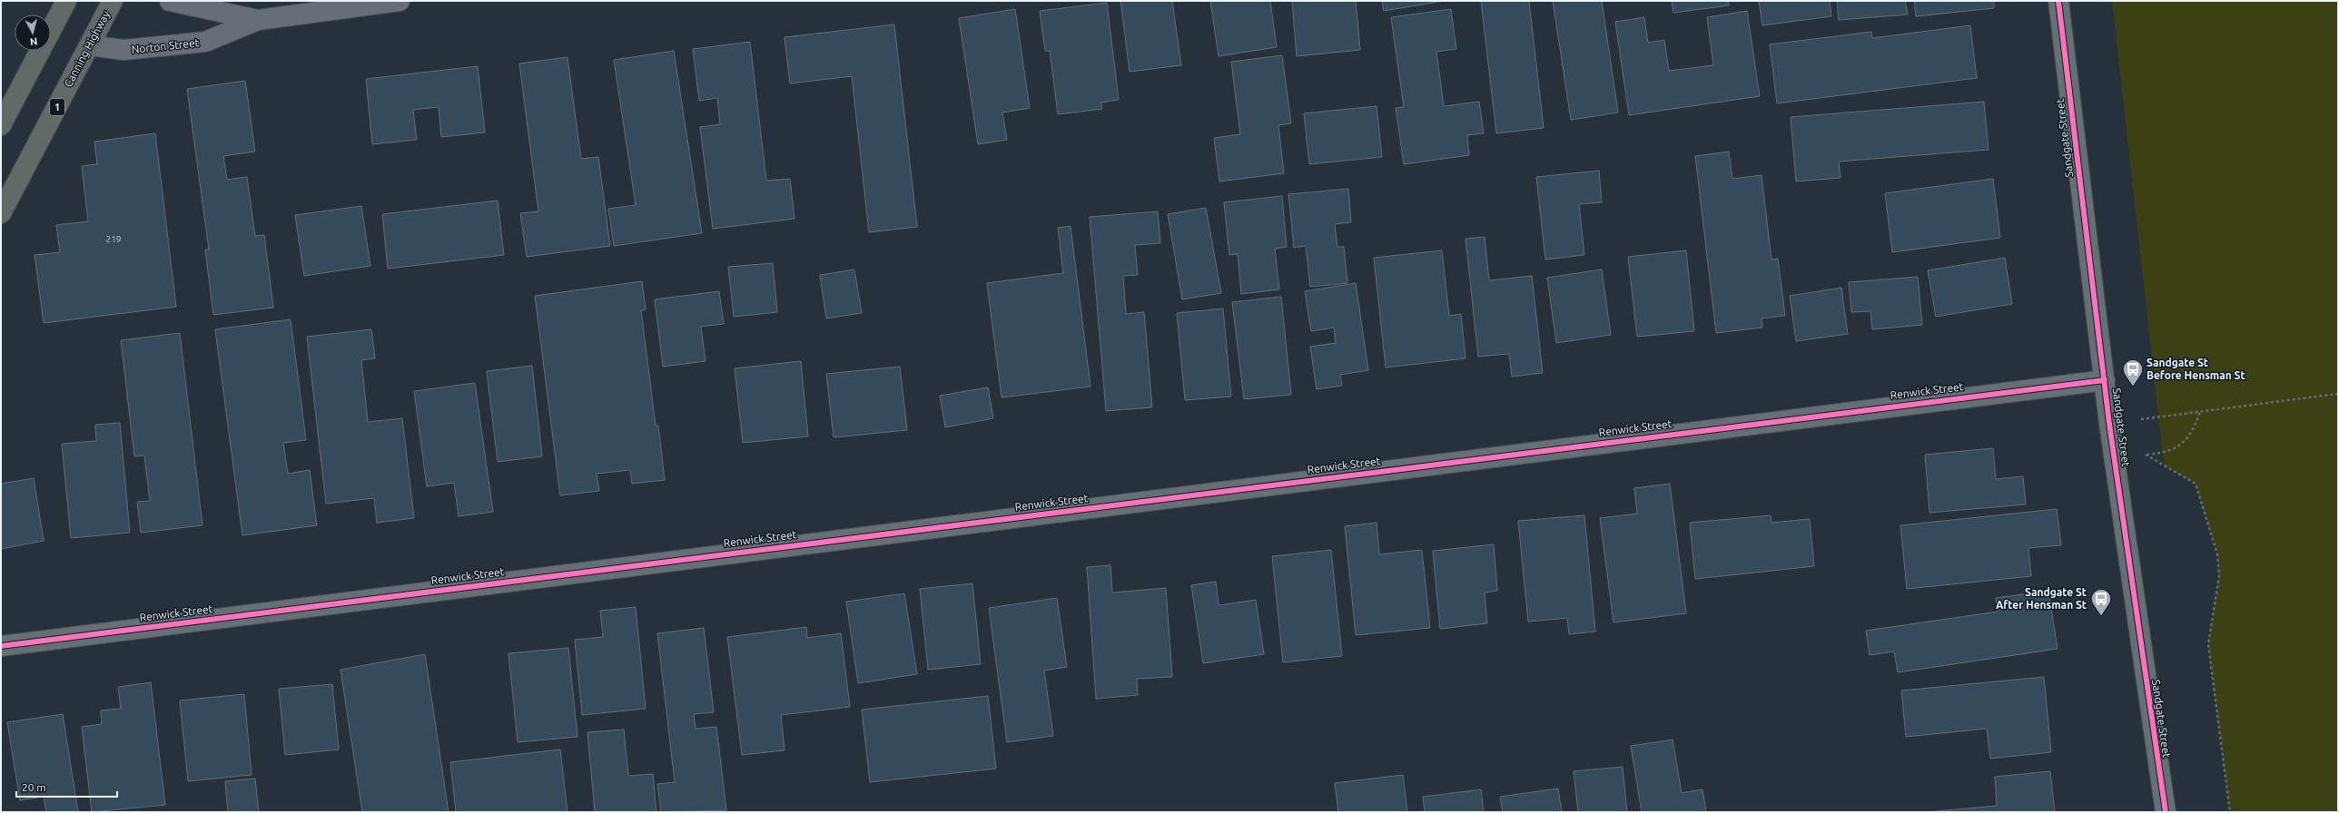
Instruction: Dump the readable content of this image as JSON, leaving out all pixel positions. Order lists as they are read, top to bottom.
{
  "streets": {
    "highway": ["Canning Highway", "1"],
    "street": ["Norton Street", "Sandgate Street", "Renwick Street"]
  },
  "crossings": [
    ["Norton Street", "Canning Highway"],
    ["Sandgate Street", "Renwick Street"]
  ],
  "places": {
    "bus stop": ["Sandgate St Before Hensman St", "Sandgate St After Hensman St"]
  },
  "house_numbers": ["219"],
  "scale_bar": "20 m",
  "north": "bottom"
}
